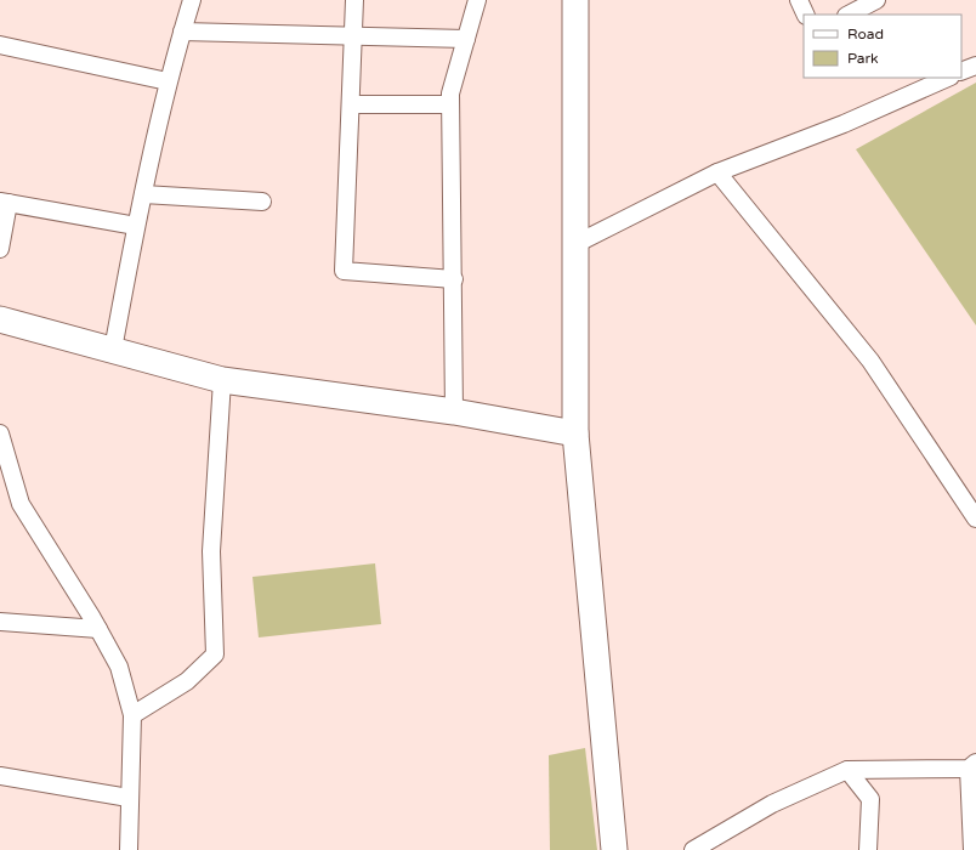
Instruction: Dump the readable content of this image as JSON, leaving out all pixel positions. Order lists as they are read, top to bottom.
{
  "legend": ["Road", "Park"]
}
